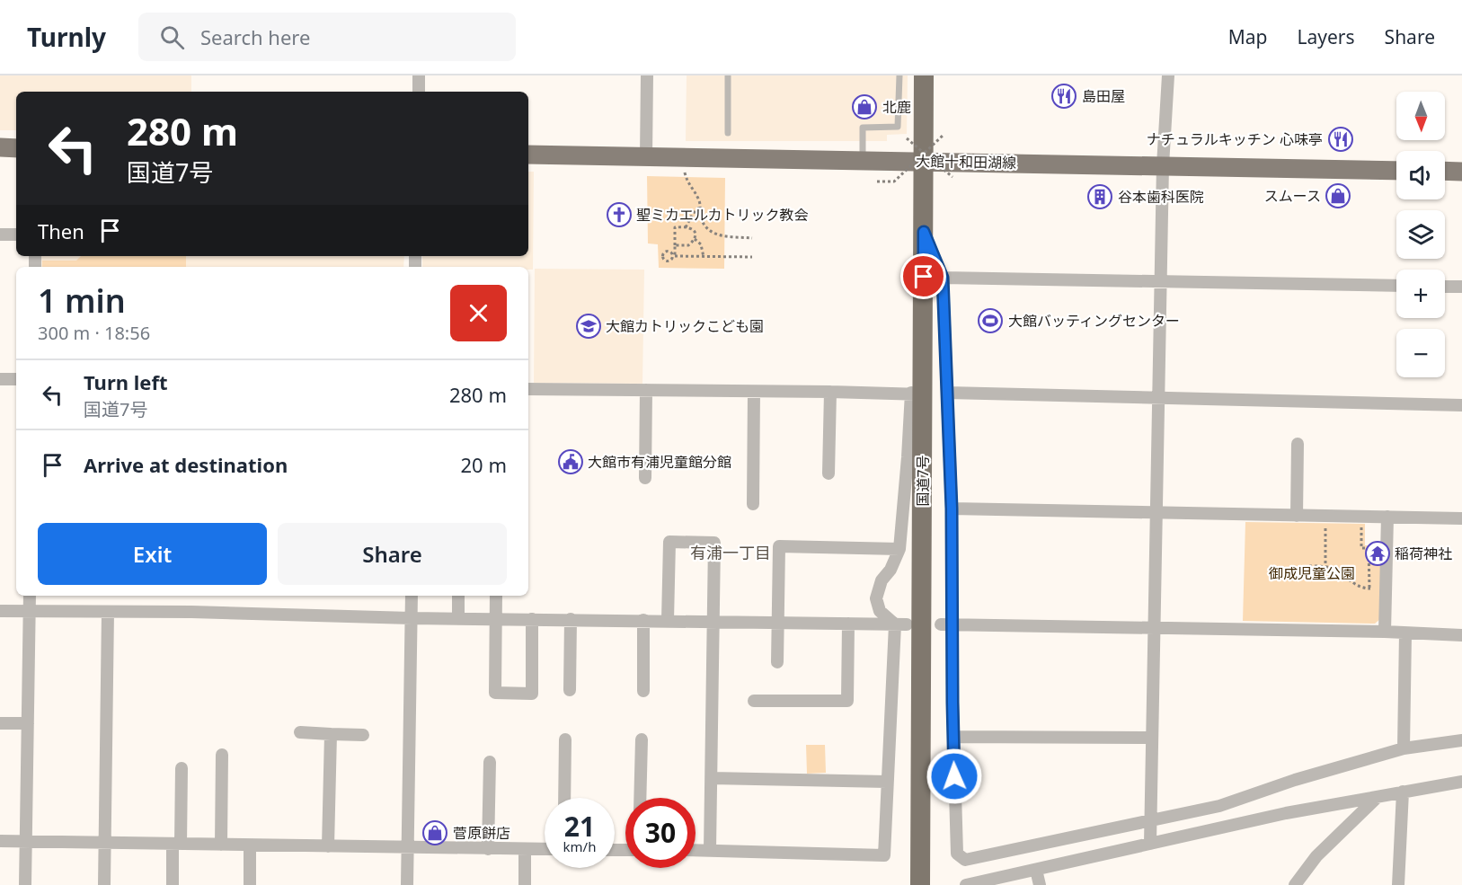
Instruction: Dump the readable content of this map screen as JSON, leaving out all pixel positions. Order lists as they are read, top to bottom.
{
  "streets": {
    "highway": ["国道7号"],
    "main road": ["大館十和田湖線"]
  },
  "crossings": [
    ["大館十和田湖線", "国道7号"]
  ],
  "districts": ["有浦一丁目"],
  "parks": ["御成児童公園"],
  "places": {
    "restaurant": ["島田屋", "ナチュラルキッチン 心味亭"],
    "shop": ["北鹿", "スムース", "菅原餅店"],
    "building": ["谷本歯科医院"],
    "church": ["聖ミカエルカトリック教会"],
    "sports": ["大館バッティングセンター"],
    "school or university": ["大館カトリックこども園"],
    "public building": ["大館市有浦児童館分館"],
    "temple": ["稲荷神社"]
  },
  "north": "bottom",
  "page": {
    "header": "Turnly",
    "search": "Search here",
    "nav": ["Map", "Layers", "Share"],
    "map_buttons": ["+", "−"],
    "turn": ["280 m", "国道7号"],
    "then": "Then",
    "heading": ["1 min", "300 m · 18:56"],
    "list": [
      {
        "name": "Turn left",
        "note": "国道7号",
        "value": "280 m"
      },
      {
        "name": "Arrive at destination",
        "value": "20 m"
      }
    ],
    "buttons": ["Exit", "Share"],
    "speed": "21 km/h",
    "limit": "30"
  }
}
